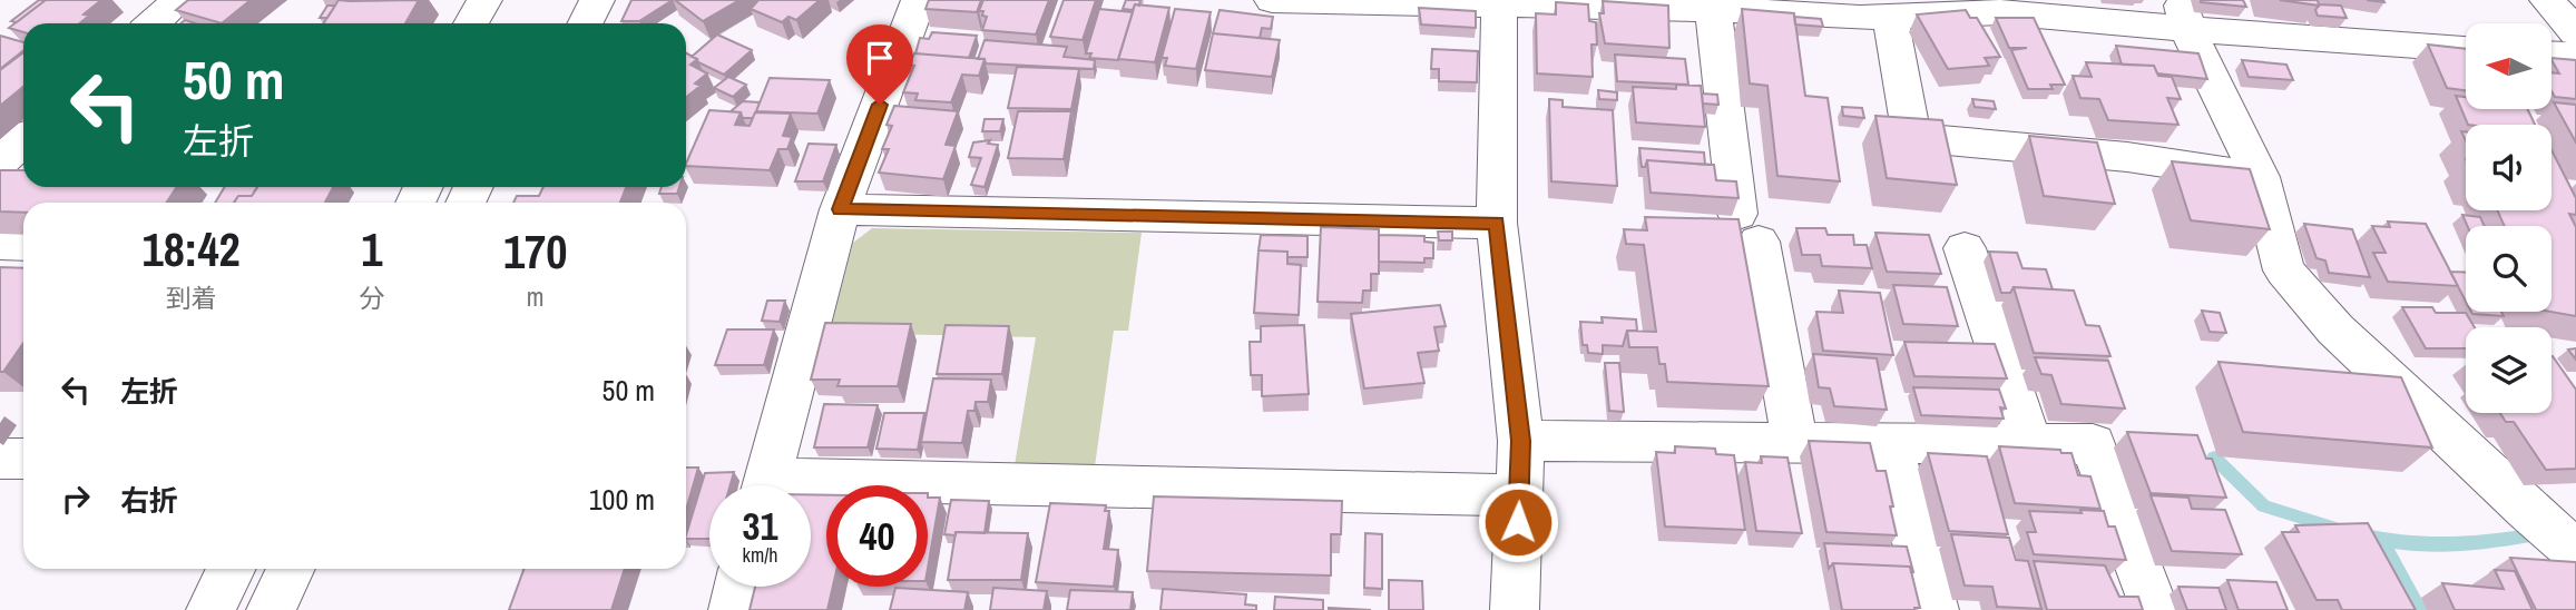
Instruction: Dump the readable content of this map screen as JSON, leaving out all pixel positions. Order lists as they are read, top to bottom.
{
  "north": "left",
  "page": {
    "turn": ["50 m", "左折"],
    "eta": [
      "18:42",
      "到着",
      "1",
      "分",
      "170",
      "m"
    ],
    "list": [
      {
        "name": "左折",
        "value": "50 m"
      },
      {
        "name": "右折",
        "value": "100 m"
      }
    ],
    "speed": "31 km/h",
    "limit": "40"
  }
}
